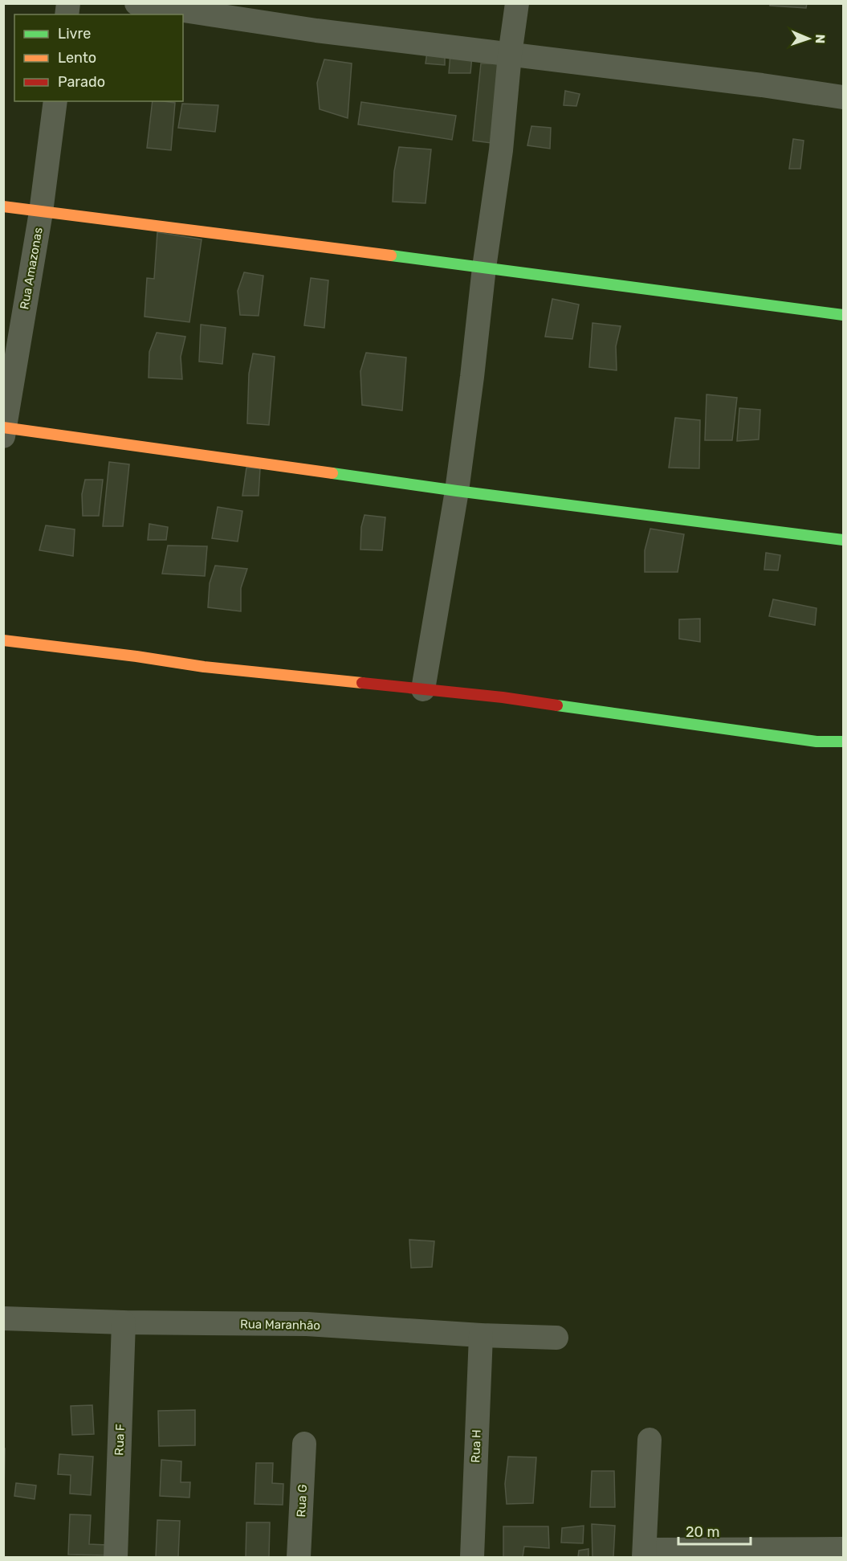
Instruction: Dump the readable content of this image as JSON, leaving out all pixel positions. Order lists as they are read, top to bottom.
{
  "streets": {
    "street": [
      "Rua Amazonas",
      "Rua Maranhão",
      "Rua F",
      "Rua H",
      "Rua G"
    ]
  },
  "crossings": [
    ["Rua Maranhão", "Rua F"],
    ["Rua Maranhão", "Rua H"]
  ],
  "legend": ["Livre", "Lento", "Parado"],
  "scale_bar": "20 m",
  "north": "right"
}
